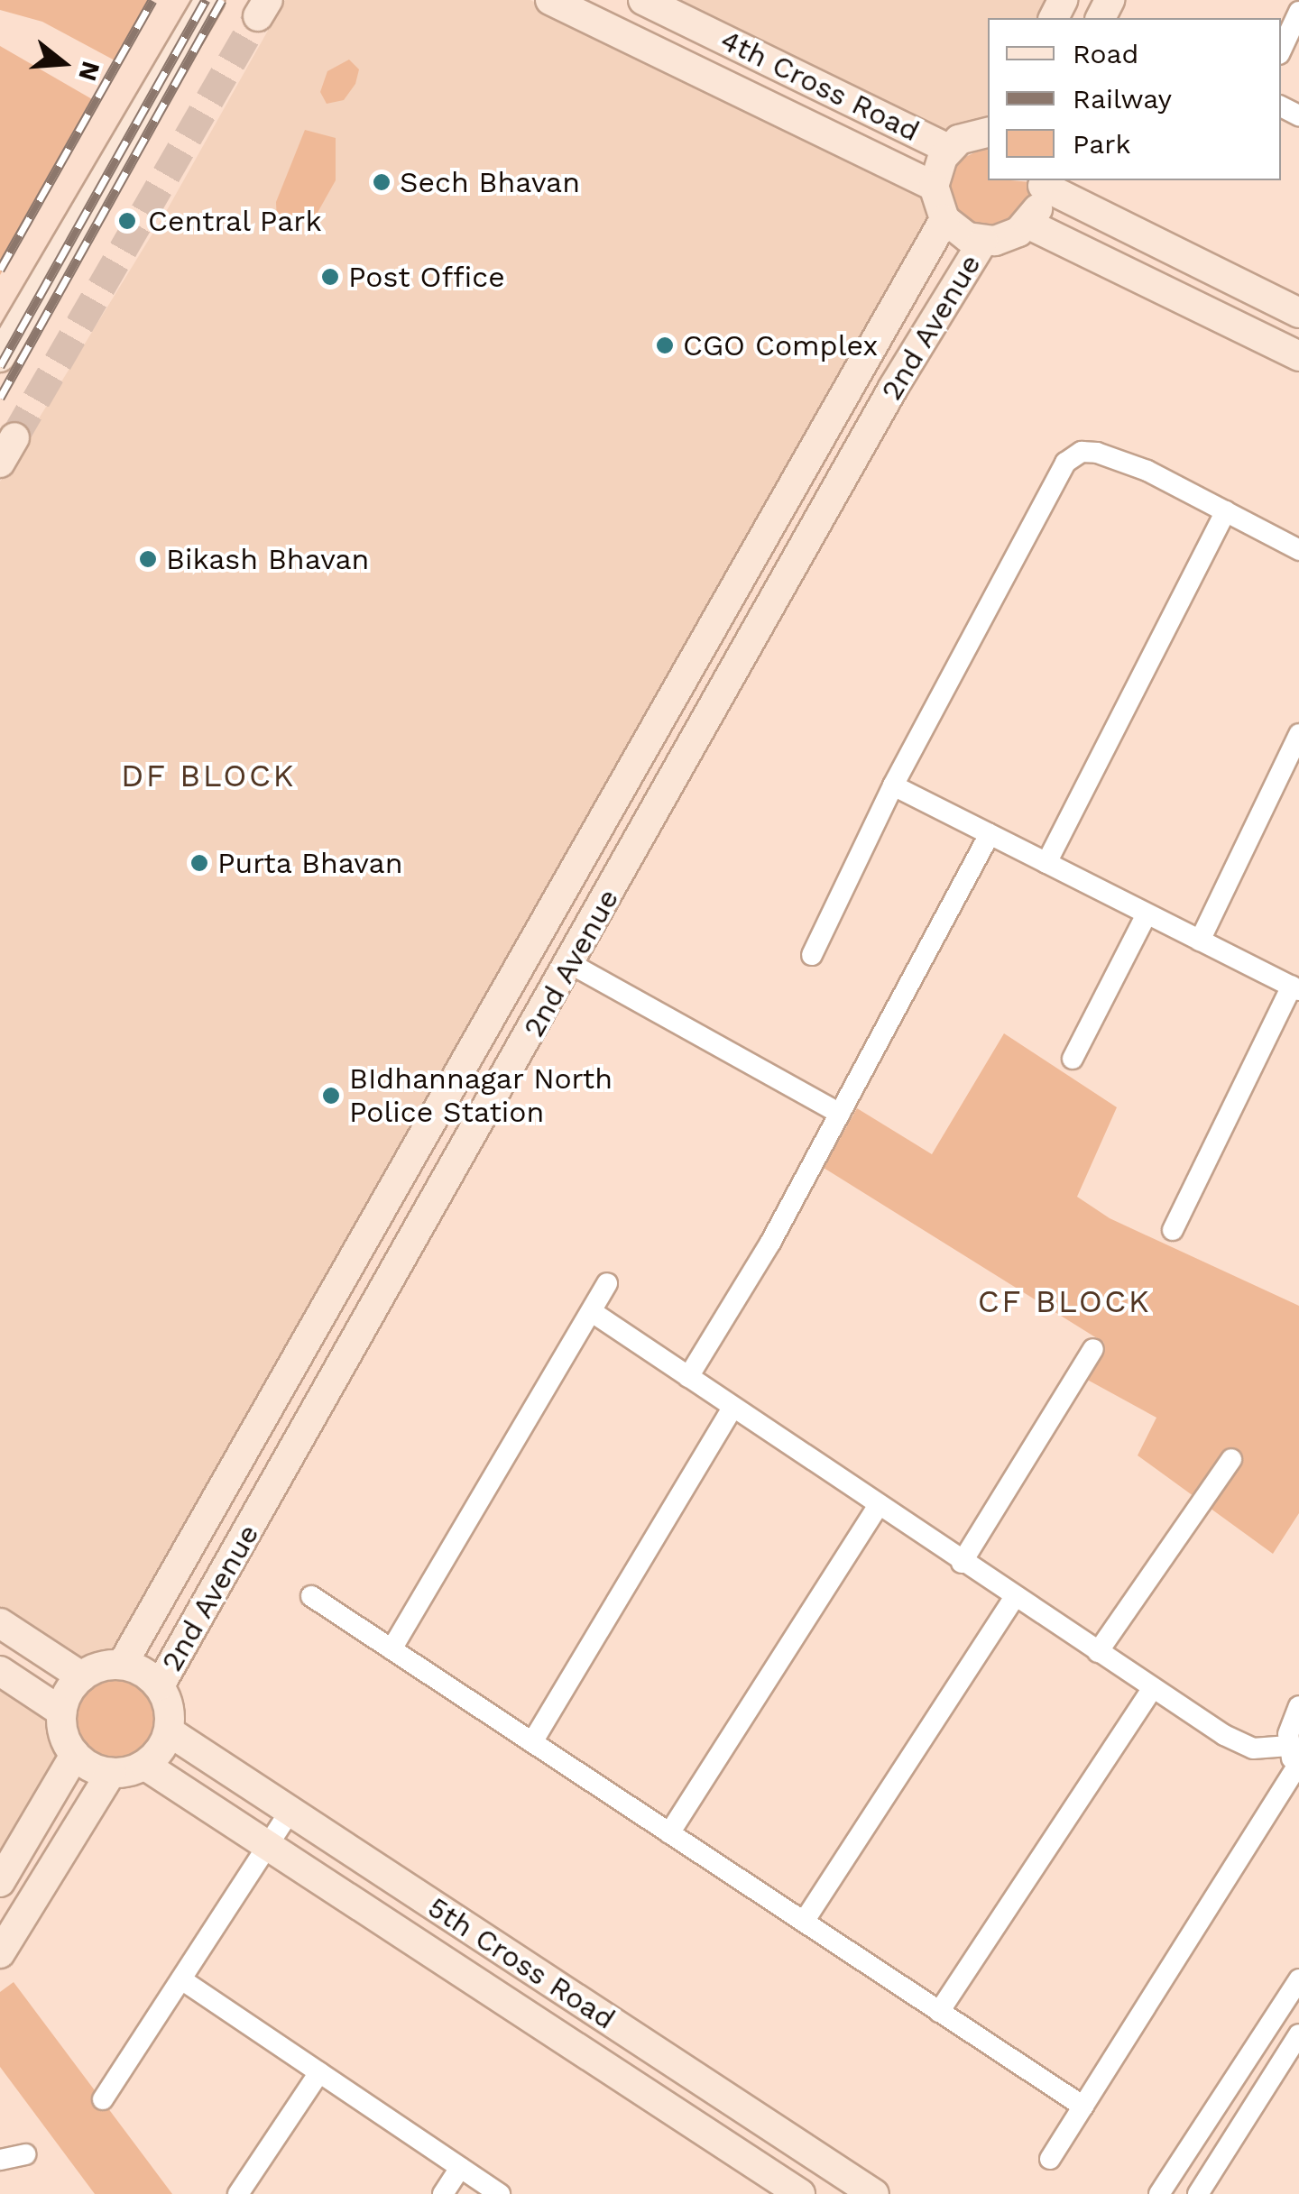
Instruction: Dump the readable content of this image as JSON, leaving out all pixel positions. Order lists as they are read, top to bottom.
{
  "streets": {
    "street": ["4th Cross Road", "2nd Avenue", "5th Cross Road"]
  },
  "crossings": [
    ["2nd Avenue", "5th Cross Road"]
  ],
  "districts": ["DF BLOCK", "CF BLOCK"],
  "places": [
    "Sech Bhavan",
    "Central Park",
    "Post Office",
    "CGO Complex",
    "Bikash Bhavan",
    "Purta Bhavan",
    "BIdhannagar North Police Station"
  ],
  "legend": ["Road", "Railway", "Park"],
  "north": "right"
}
